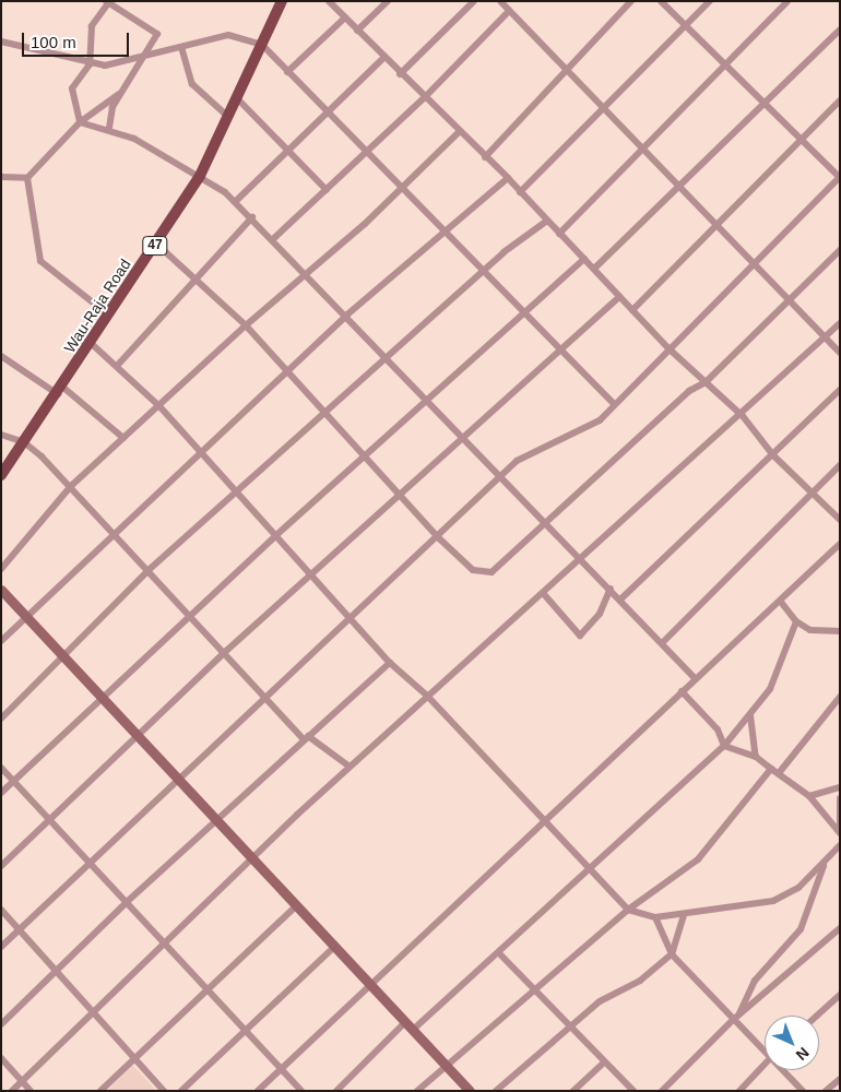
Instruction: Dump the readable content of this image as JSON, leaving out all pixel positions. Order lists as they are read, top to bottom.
{
  "streets": {
    "main road": ["47", "Wau-Raja Road"]
  },
  "scale_bar": "100 m",
  "north": "bottom right"
}
